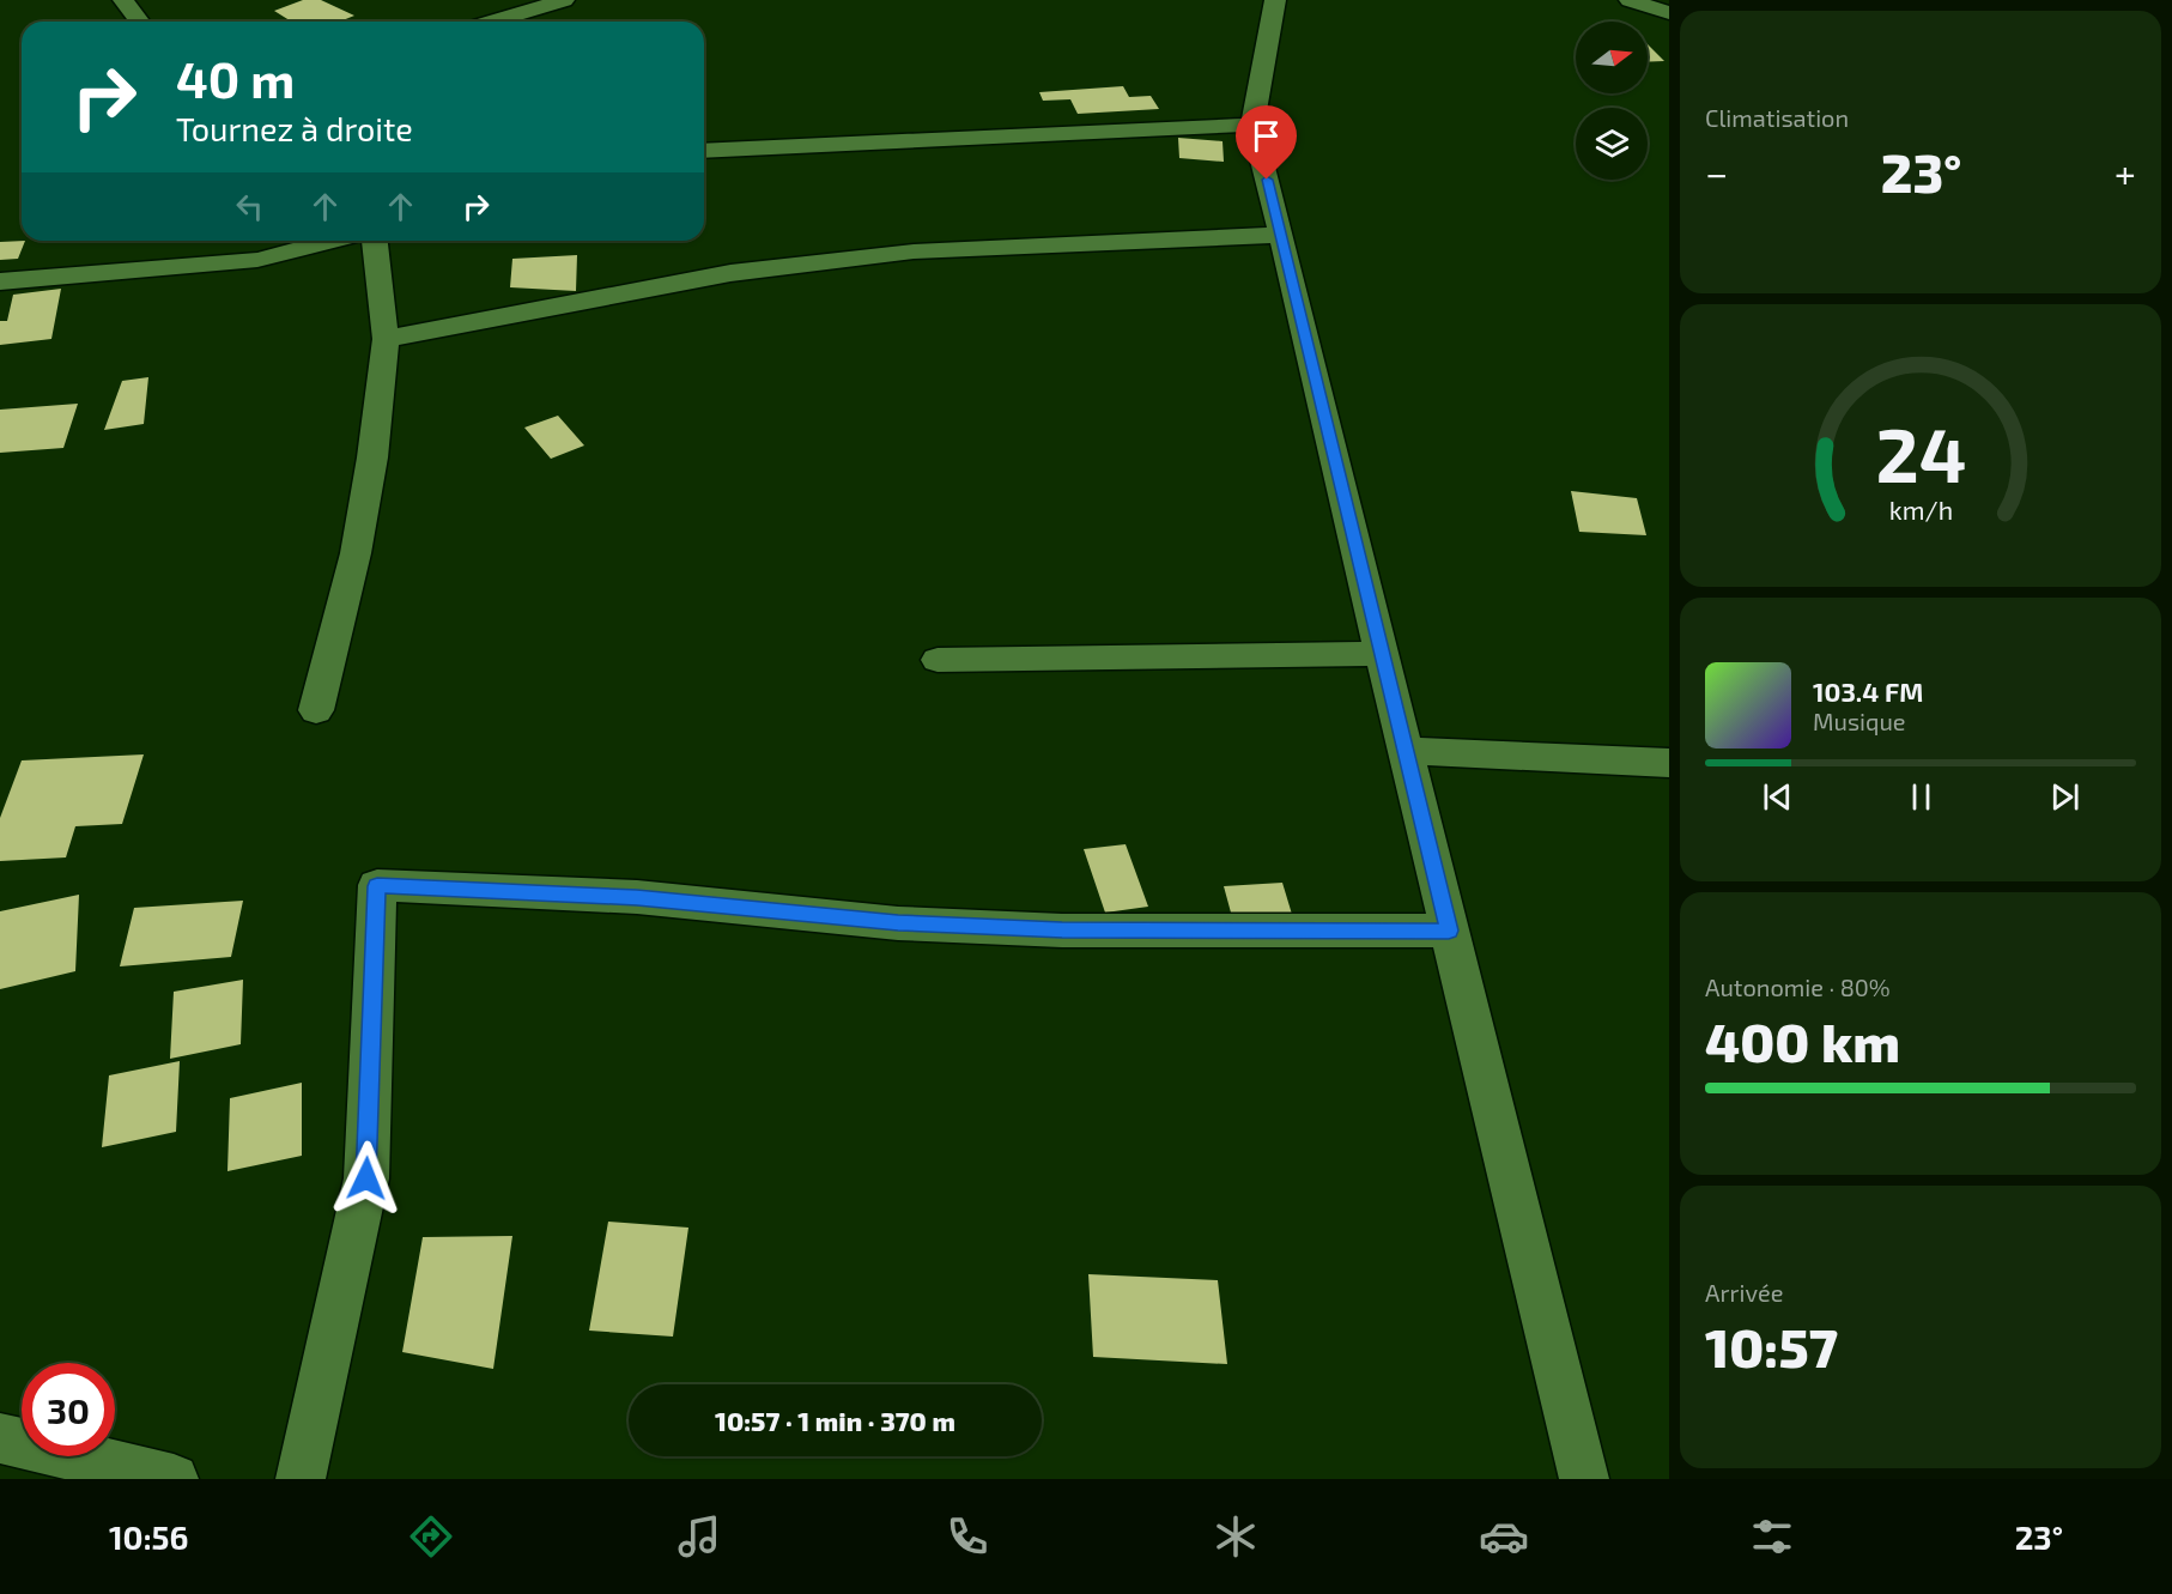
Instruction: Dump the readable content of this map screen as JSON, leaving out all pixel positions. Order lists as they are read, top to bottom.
{
  "north": "right",
  "page": {
    "tile": [
      "Climatisation",
      ["Autonomie · 80%", "400 km"],
      ["Arrivée", "10:57"]
    ],
    "turn": ["40 m", "Tournez à droite"],
    "heat": ["−", "23°", "+"],
    "song": ["103.4 FM", "Musique"],
    "limit": "30",
    "trip": "10:57 · 1 min · 370 m",
    "tabs": ["10:56", "23°"],
    "gauge": ["24", "km/h"]
  }
}
